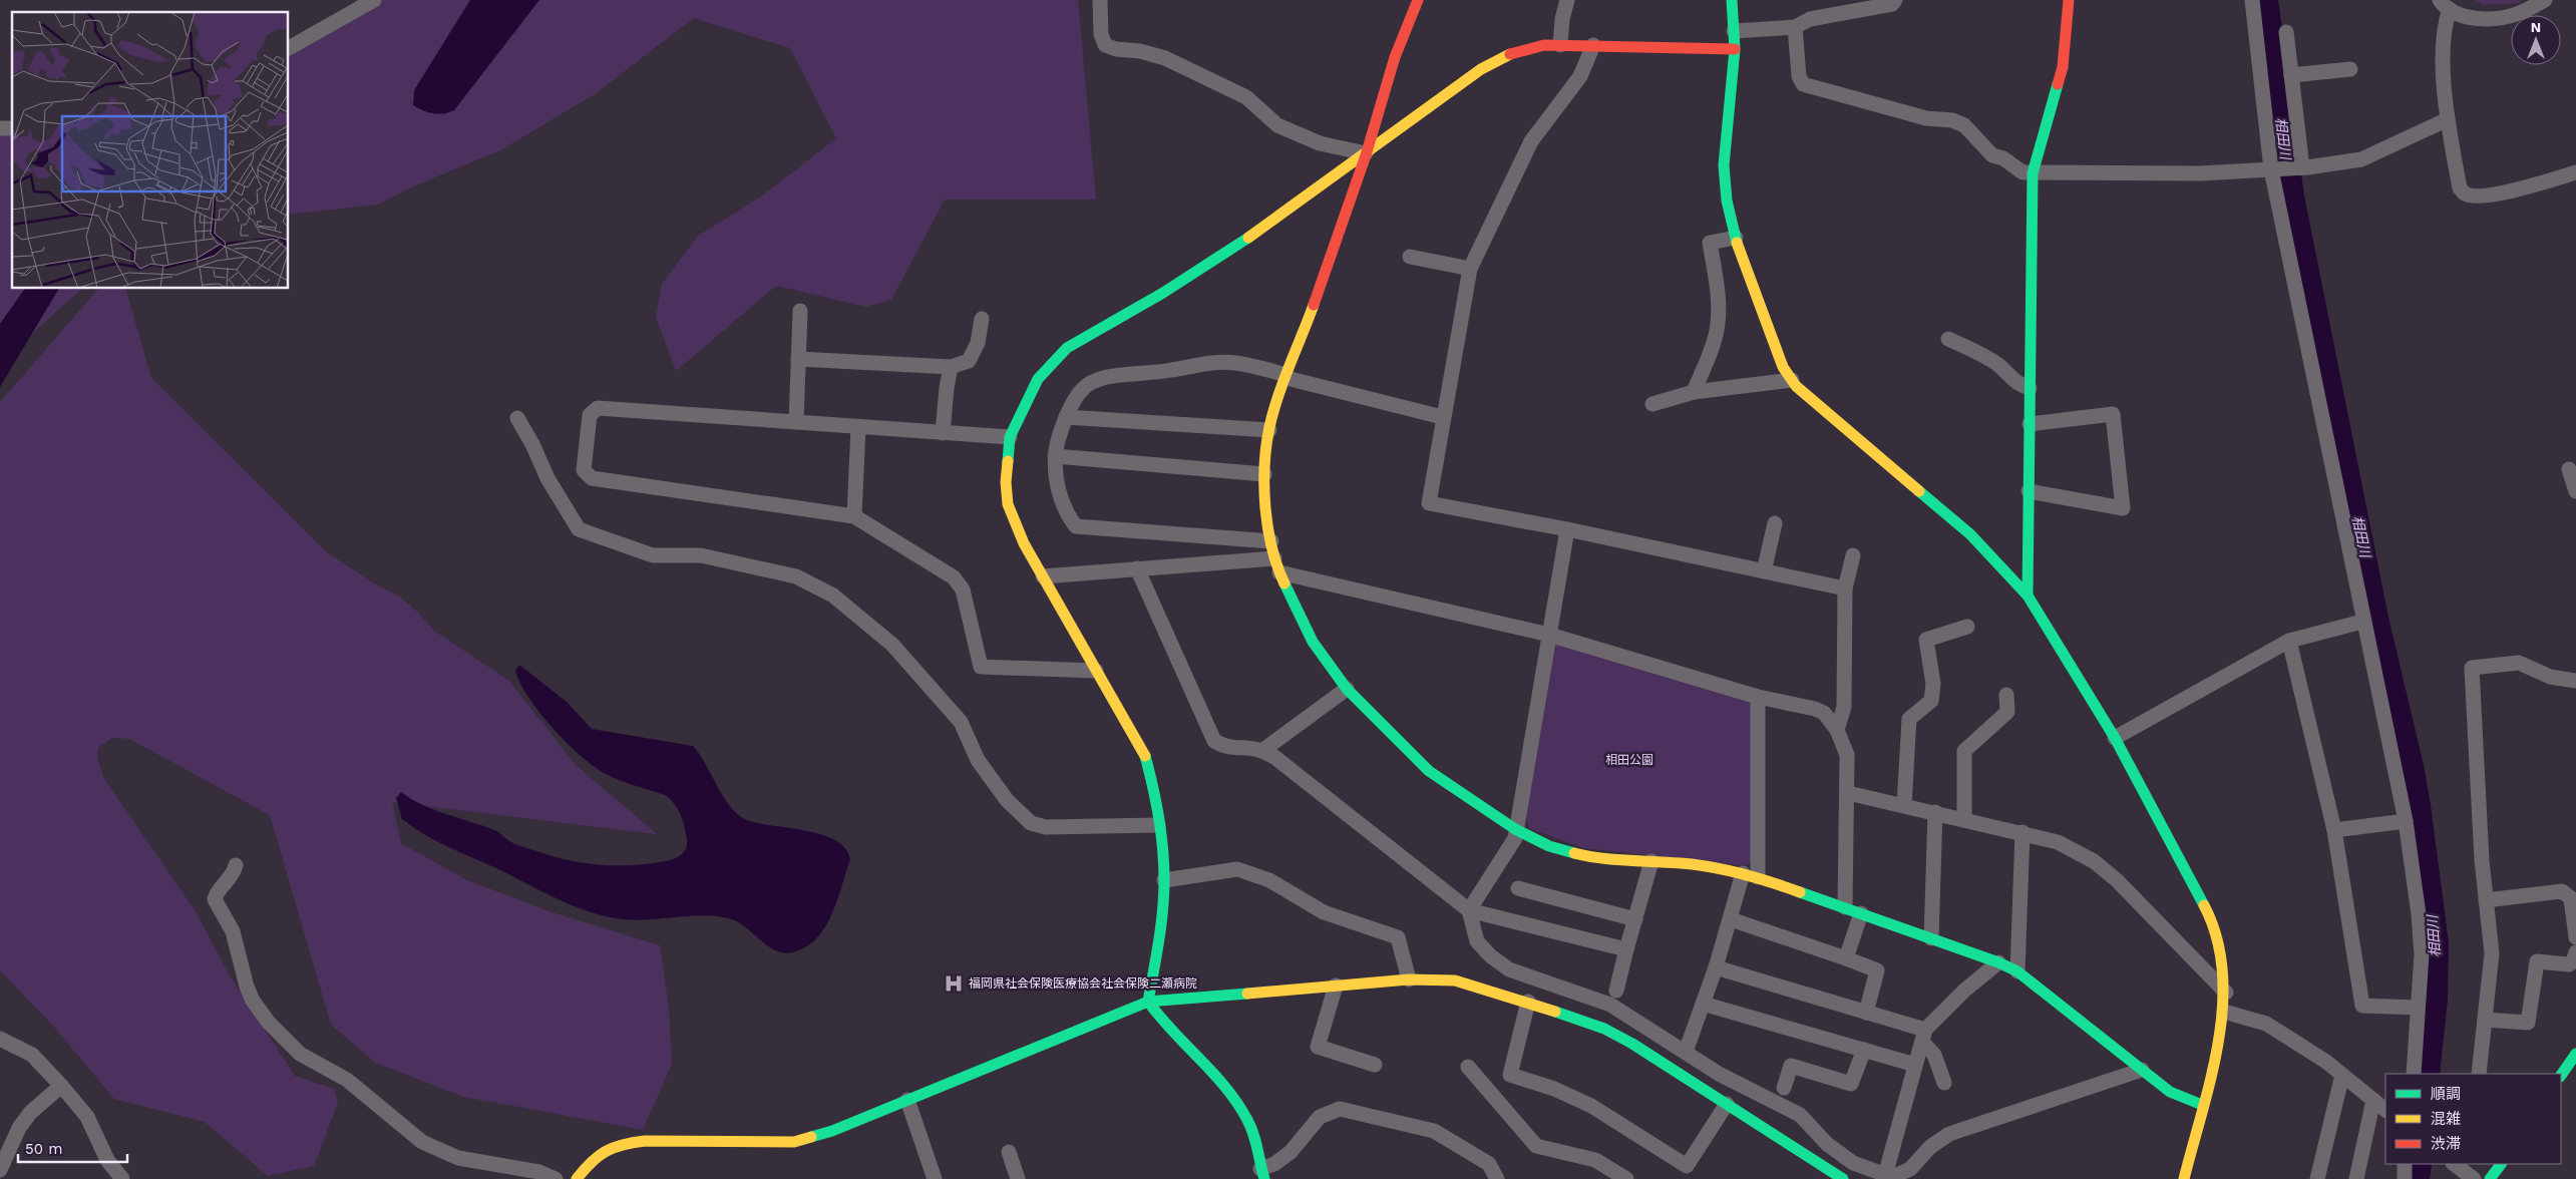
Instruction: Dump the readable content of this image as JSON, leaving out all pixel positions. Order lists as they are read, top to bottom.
{
  "water": ["相田川"],
  "parks": ["相田公園"],
  "places": {
    "hospital": ["福岡県社会保険医療協会社会保険二瀬病院"]
  },
  "legend": ["順調", "混雑", "渋滞"],
  "scale_bar": "50 m",
  "north": "top"
}
